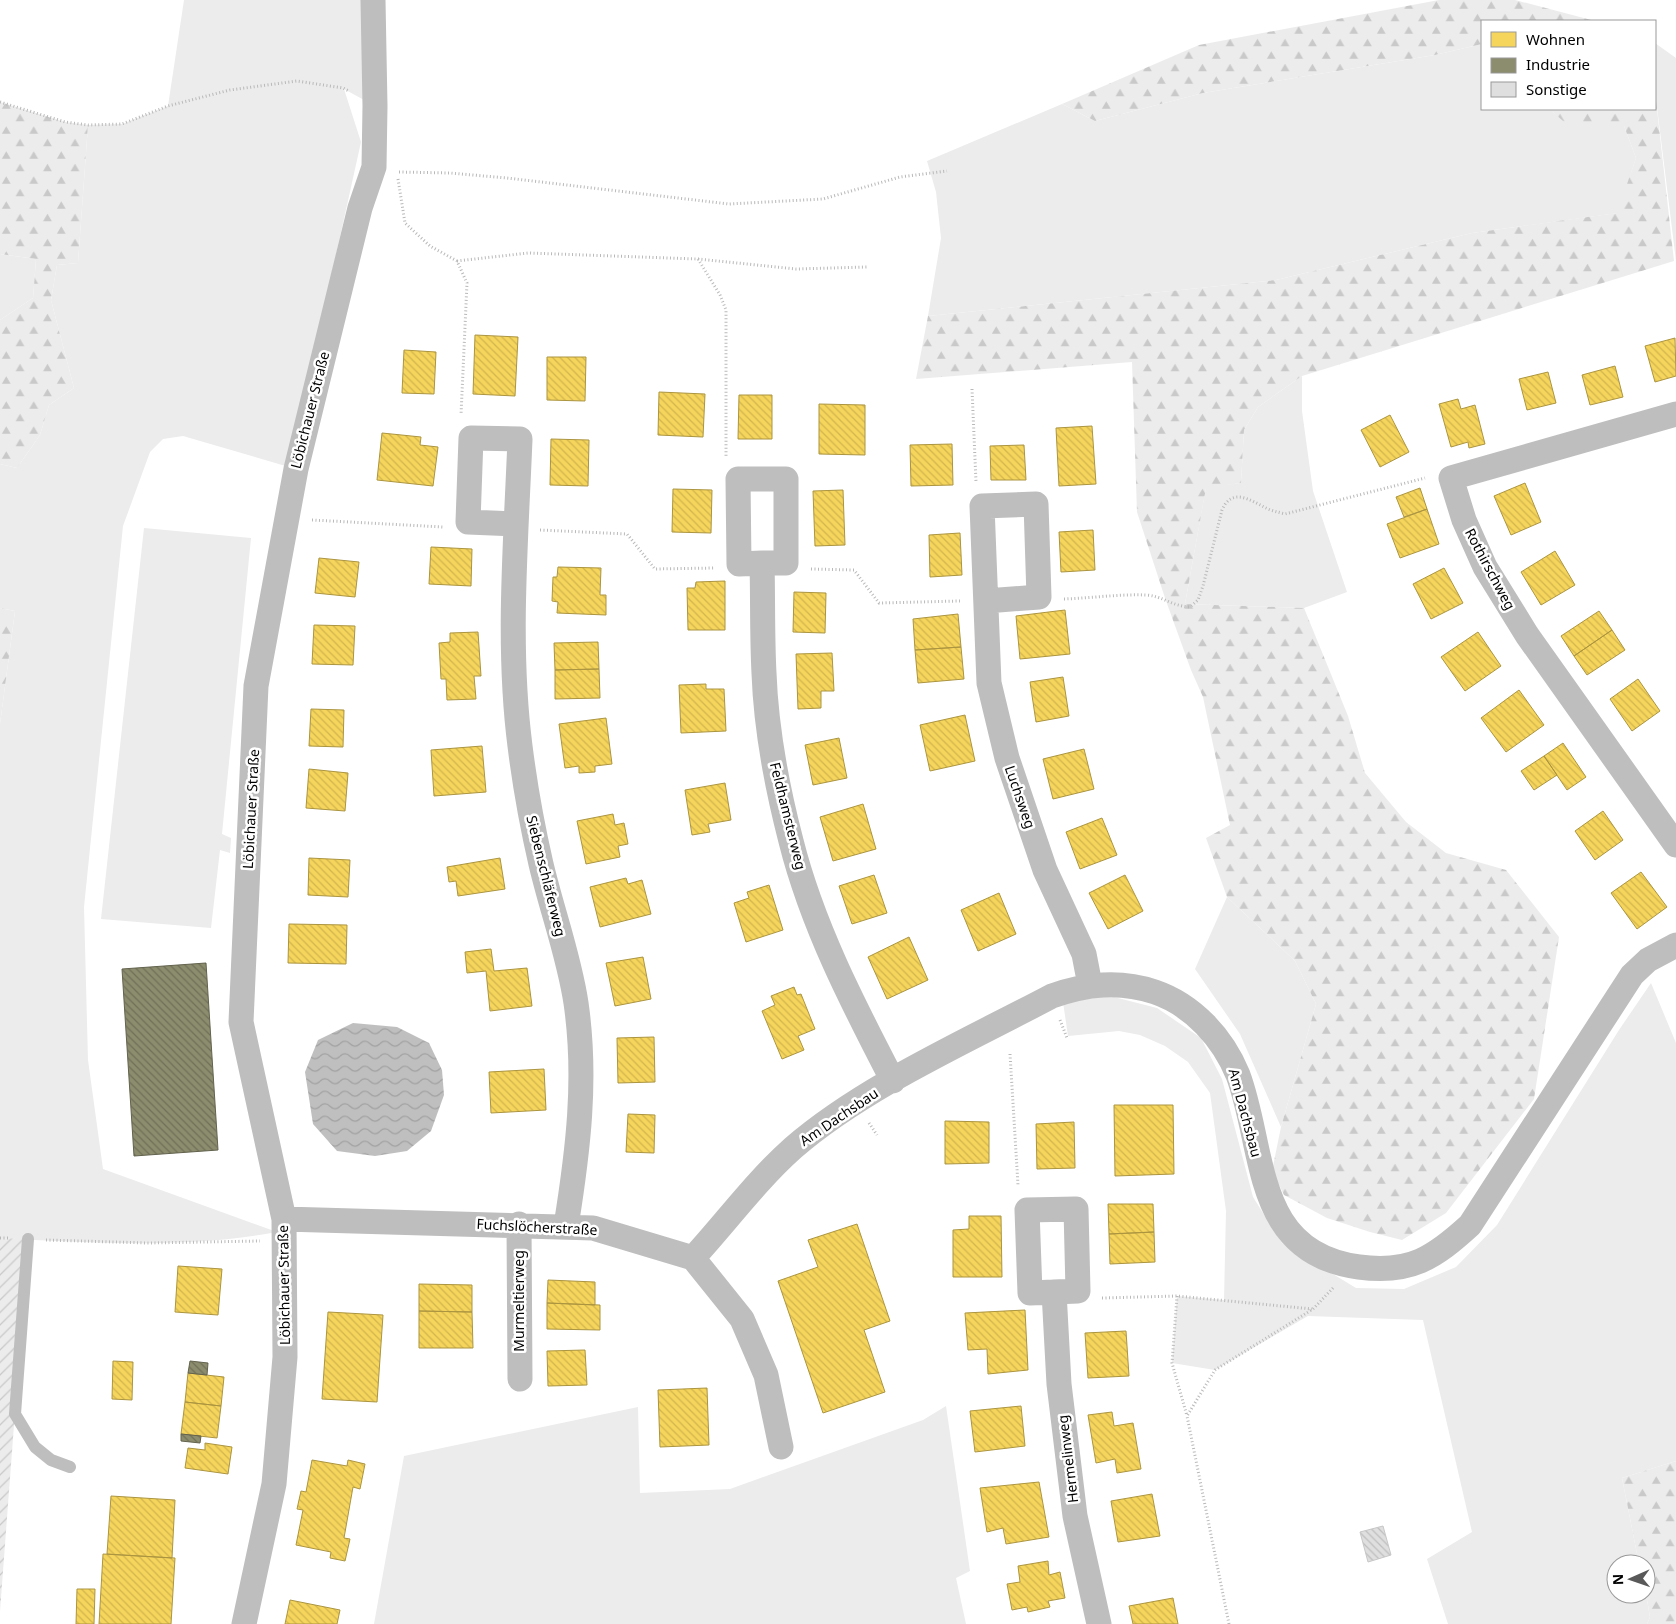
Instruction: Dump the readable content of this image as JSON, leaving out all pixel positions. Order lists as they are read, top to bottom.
{
  "streets": {
    "street": [
      "Löbichauer Straße",
      "Rothirschweg",
      "Luchsweg",
      "Feldhamsterweg",
      "Siebenschläferweg",
      "Am Dachsbau",
      "Fuchslöcherstraße",
      "Murmeltierweg",
      "Hermelinweg"
    ]
  },
  "crossings": [
    ["Löbichauer Straße", "Fuchslöcherstraße"],
    ["Luchsweg", "Am Dachsbau"],
    ["Feldhamsterweg", "Am Dachsbau"],
    ["Siebenschläferweg", "Fuchslöcherstraße"],
    ["Am Dachsbau", "Fuchslöcherstraße"],
    ["Fuchslöcherstraße", "Murmeltierweg"]
  ],
  "legend": ["Wohnen", "Industrie", "Sonstige"],
  "north": "left"
}
